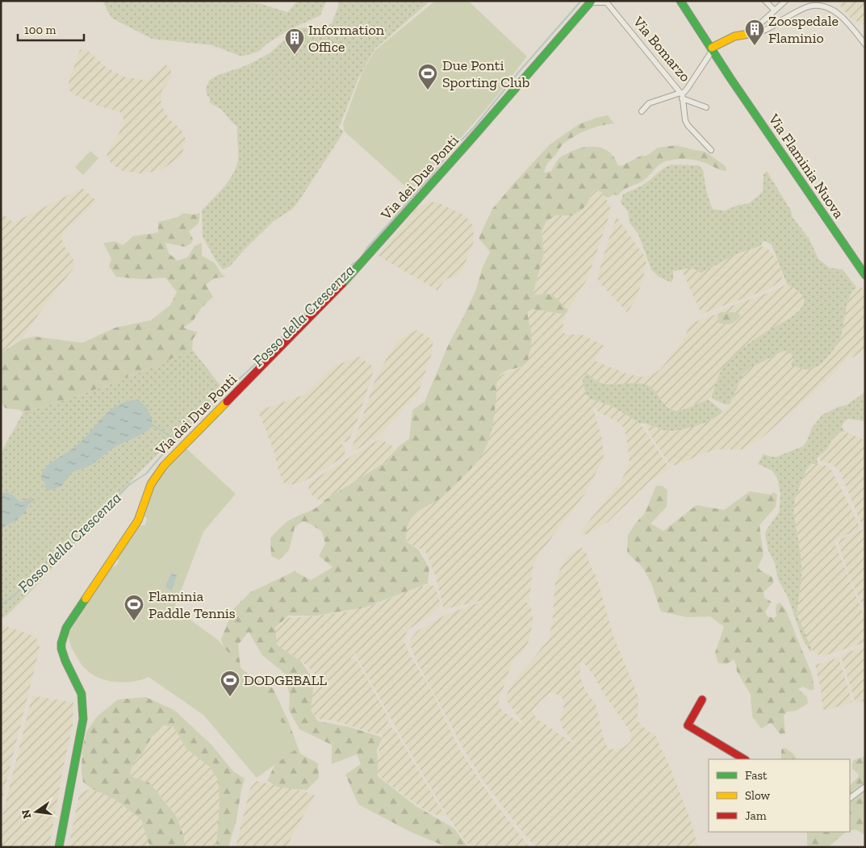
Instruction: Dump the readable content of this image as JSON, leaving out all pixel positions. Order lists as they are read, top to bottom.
{
  "streets": {
    "street": ["Via Bomarzo", "Via Flaminia Nuova", "Via dei Due Ponti"]
  },
  "crossings": [
    ["Via Bomarzo", "Via Flaminia Nuova"]
  ],
  "water": ["Fosso della Crescenza"],
  "places": {
    "building": ["Zoospedale Flaminio", "Information Office"],
    "sports": ["Due Ponti Sporting Club", "Flaminia Paddle Tennis", "DODGEBALL"]
  },
  "legend": ["Fast", "Slow", "Jam"],
  "scale_bar": "100 m",
  "north": "left"
}
